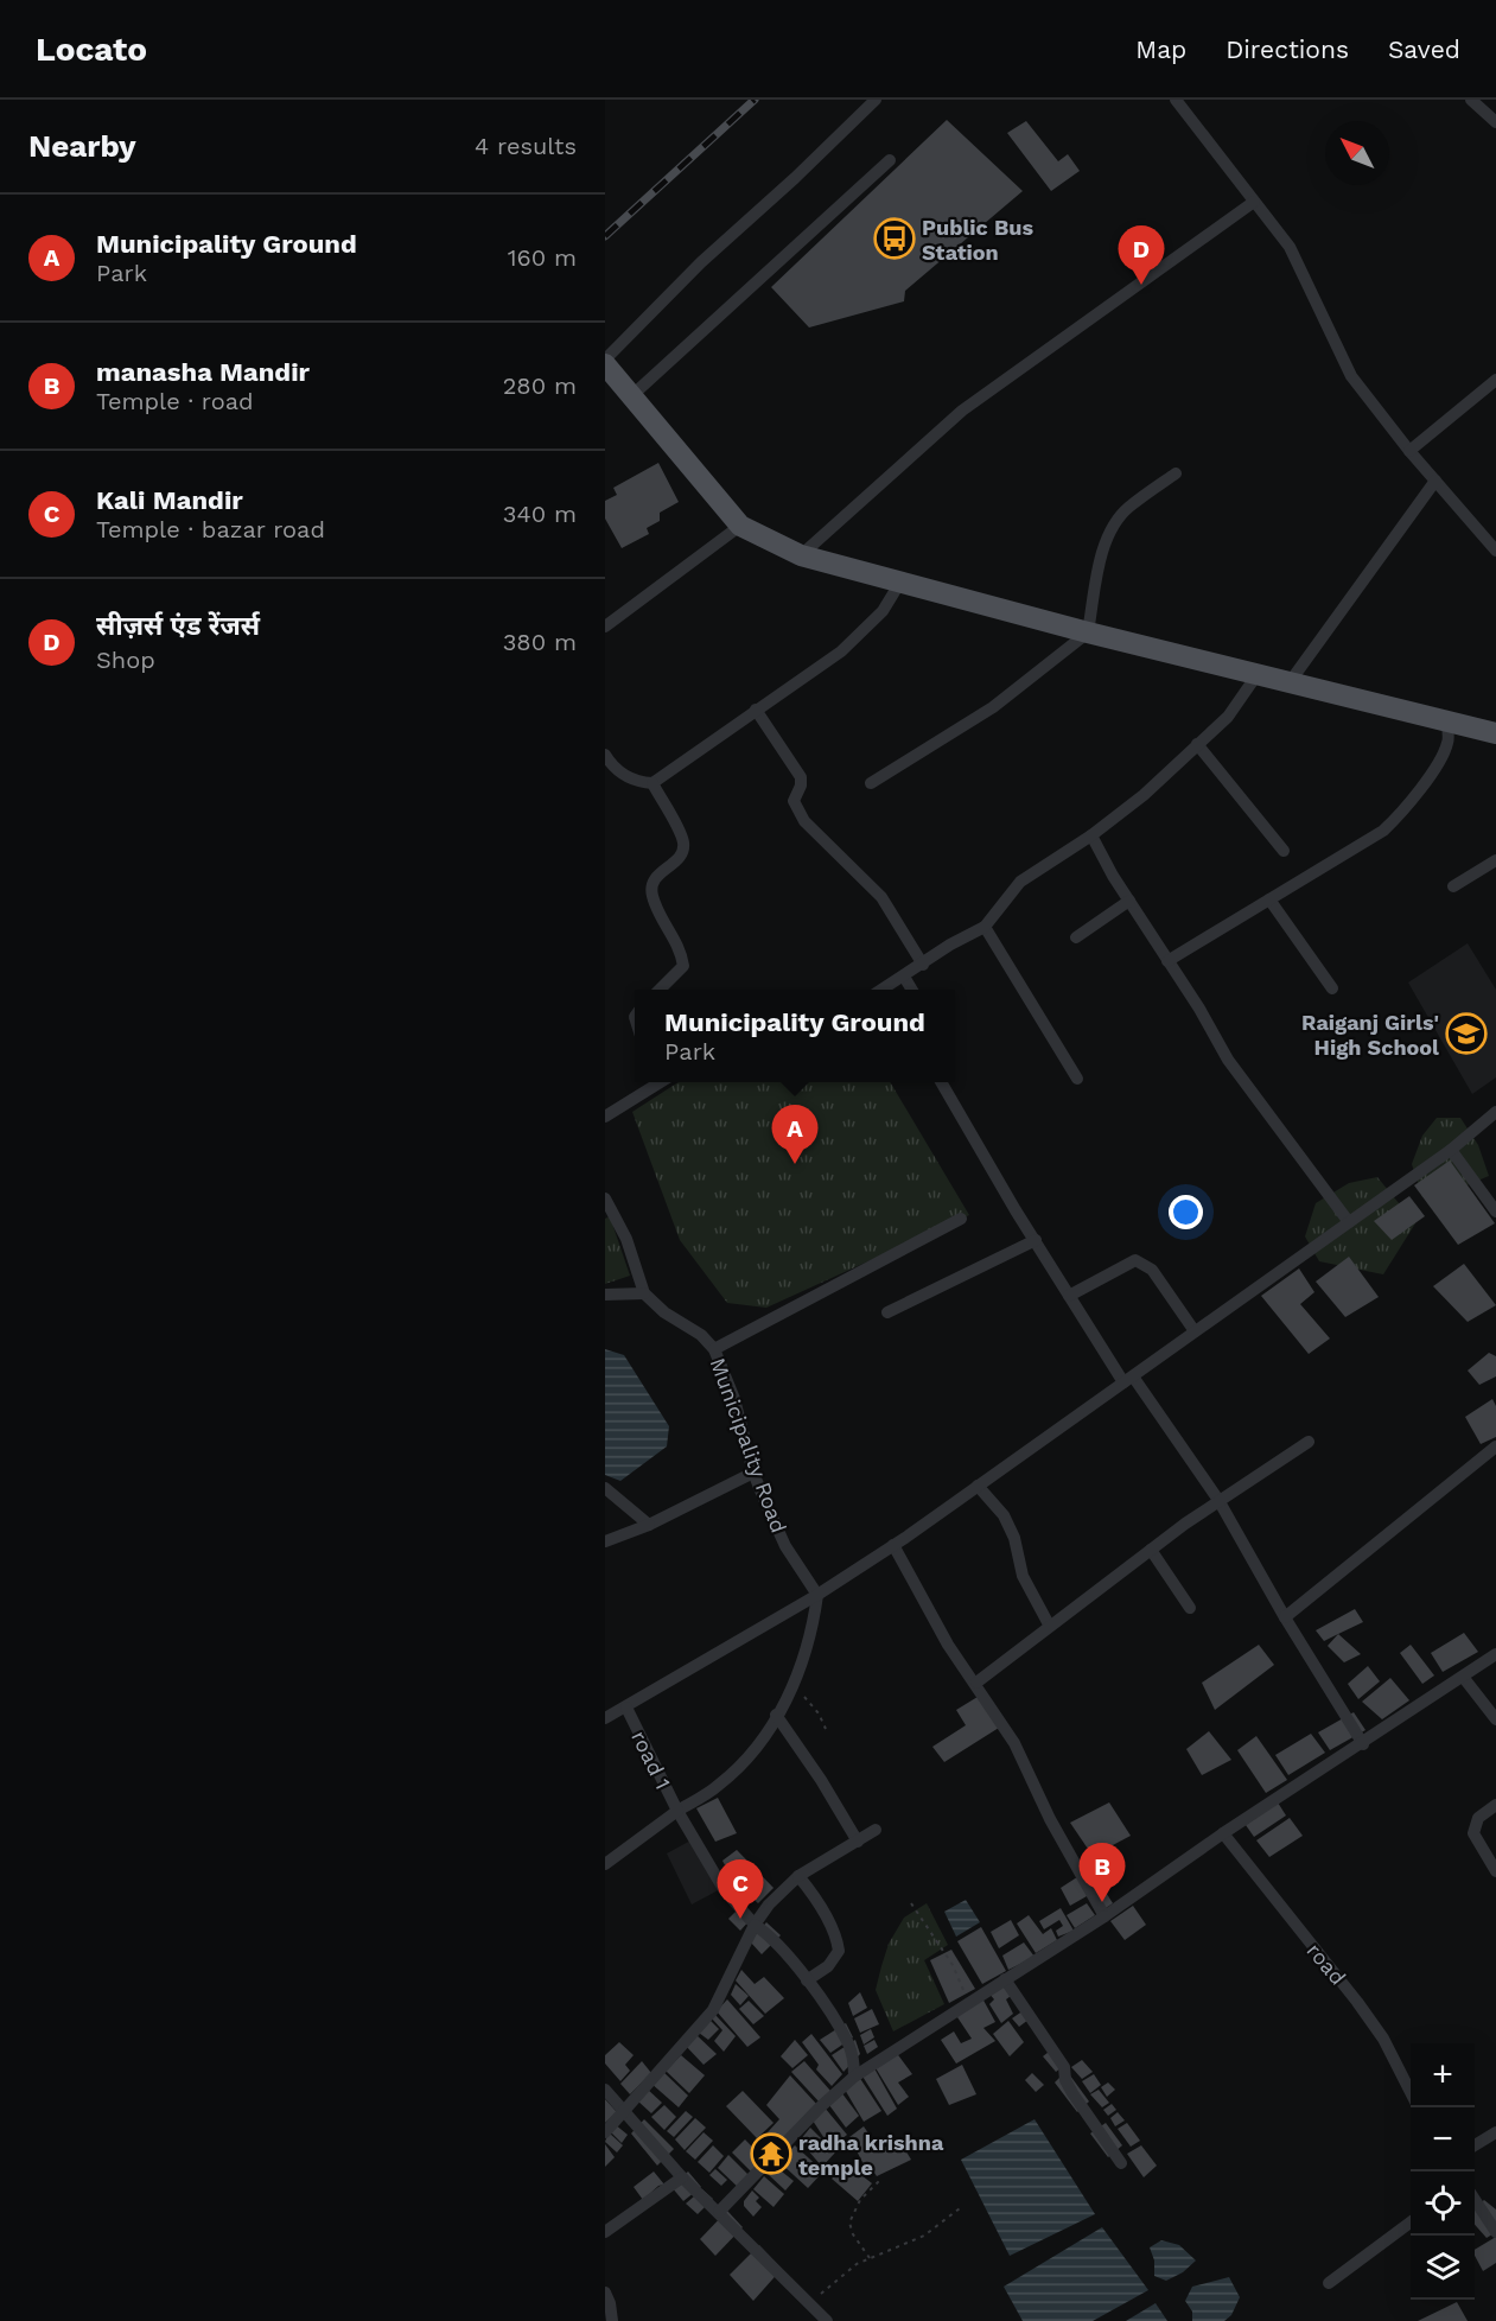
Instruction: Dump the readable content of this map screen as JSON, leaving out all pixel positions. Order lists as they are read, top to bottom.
{
  "streets": {
    "street": ["Municipality Road", "road 1", "road"]
  },
  "places": {
    "bus stop": ["Public Bus Station"],
    "school or university": ["Raiganj Girls' High School"],
    "temple": ["radha krishna temple"]
  },
  "north": "top left",
  "page": {
    "header": "Locato",
    "nav": ["Map", "Directions", "Saved"],
    "heading": ["Nearby", "4 results"],
    "list": [
      {
        "mark": "A",
        "name": "Municipality Ground",
        "note": "Park",
        "value": "160 m"
      },
      {
        "mark": "B",
        "name": "manasha Mandir",
        "note": "Temple · road",
        "value": "280 m"
      },
      {
        "mark": "C",
        "name": "Kali Mandir",
        "note": "Temple · bazar road",
        "value": "340 m"
      },
      {
        "mark": "D",
        "name": "सीज़र्स एंड रेंजर्स",
        "note": "Shop",
        "value": "380 m"
      }
    ],
    "pins": [
      "D",
      "A",
      "B",
      "C"
    ],
    "popup": ["Municipality Ground", "Park"],
    "map_buttons": ["+", "−"]
  }
}
